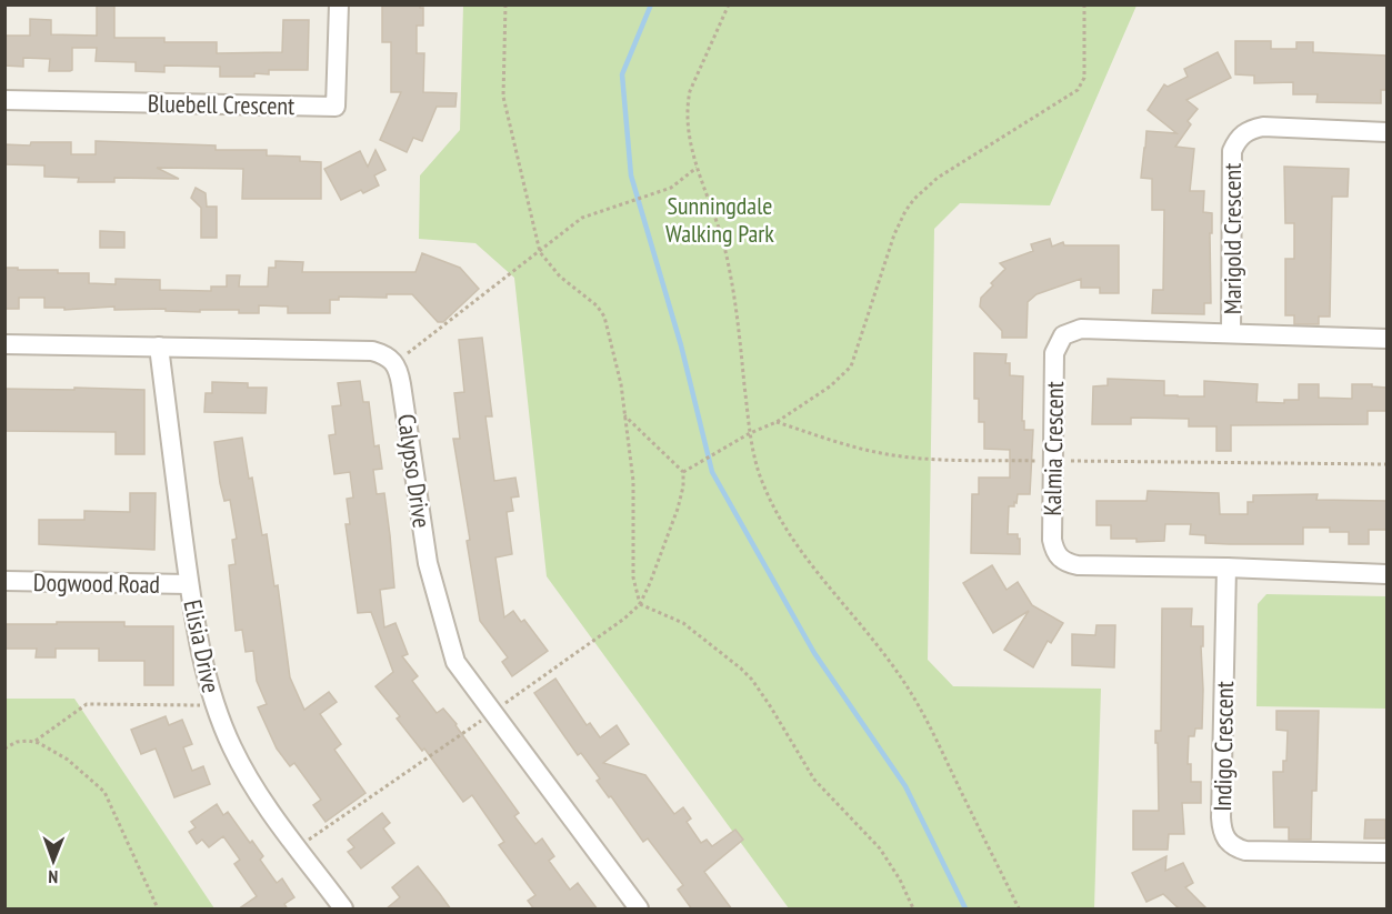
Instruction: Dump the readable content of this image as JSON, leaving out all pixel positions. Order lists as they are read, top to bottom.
{
  "streets": {
    "street": [
      "Bluebell Crescent",
      "Marigold Crescent",
      "Kalmia Crescent",
      "Calypso Drive",
      "Dogwood Road",
      "Elisia Drive",
      "Indigo Crescent"
    ]
  },
  "crossings": [
    ["Marigold Crescent", "Kalmia Crescent"],
    ["Kalmia Crescent", "Indigo Crescent"],
    ["Dogwood Road", "Elisia Drive"]
  ],
  "parks": ["Sunningdale Walking Park"],
  "north": "bottom"
}
